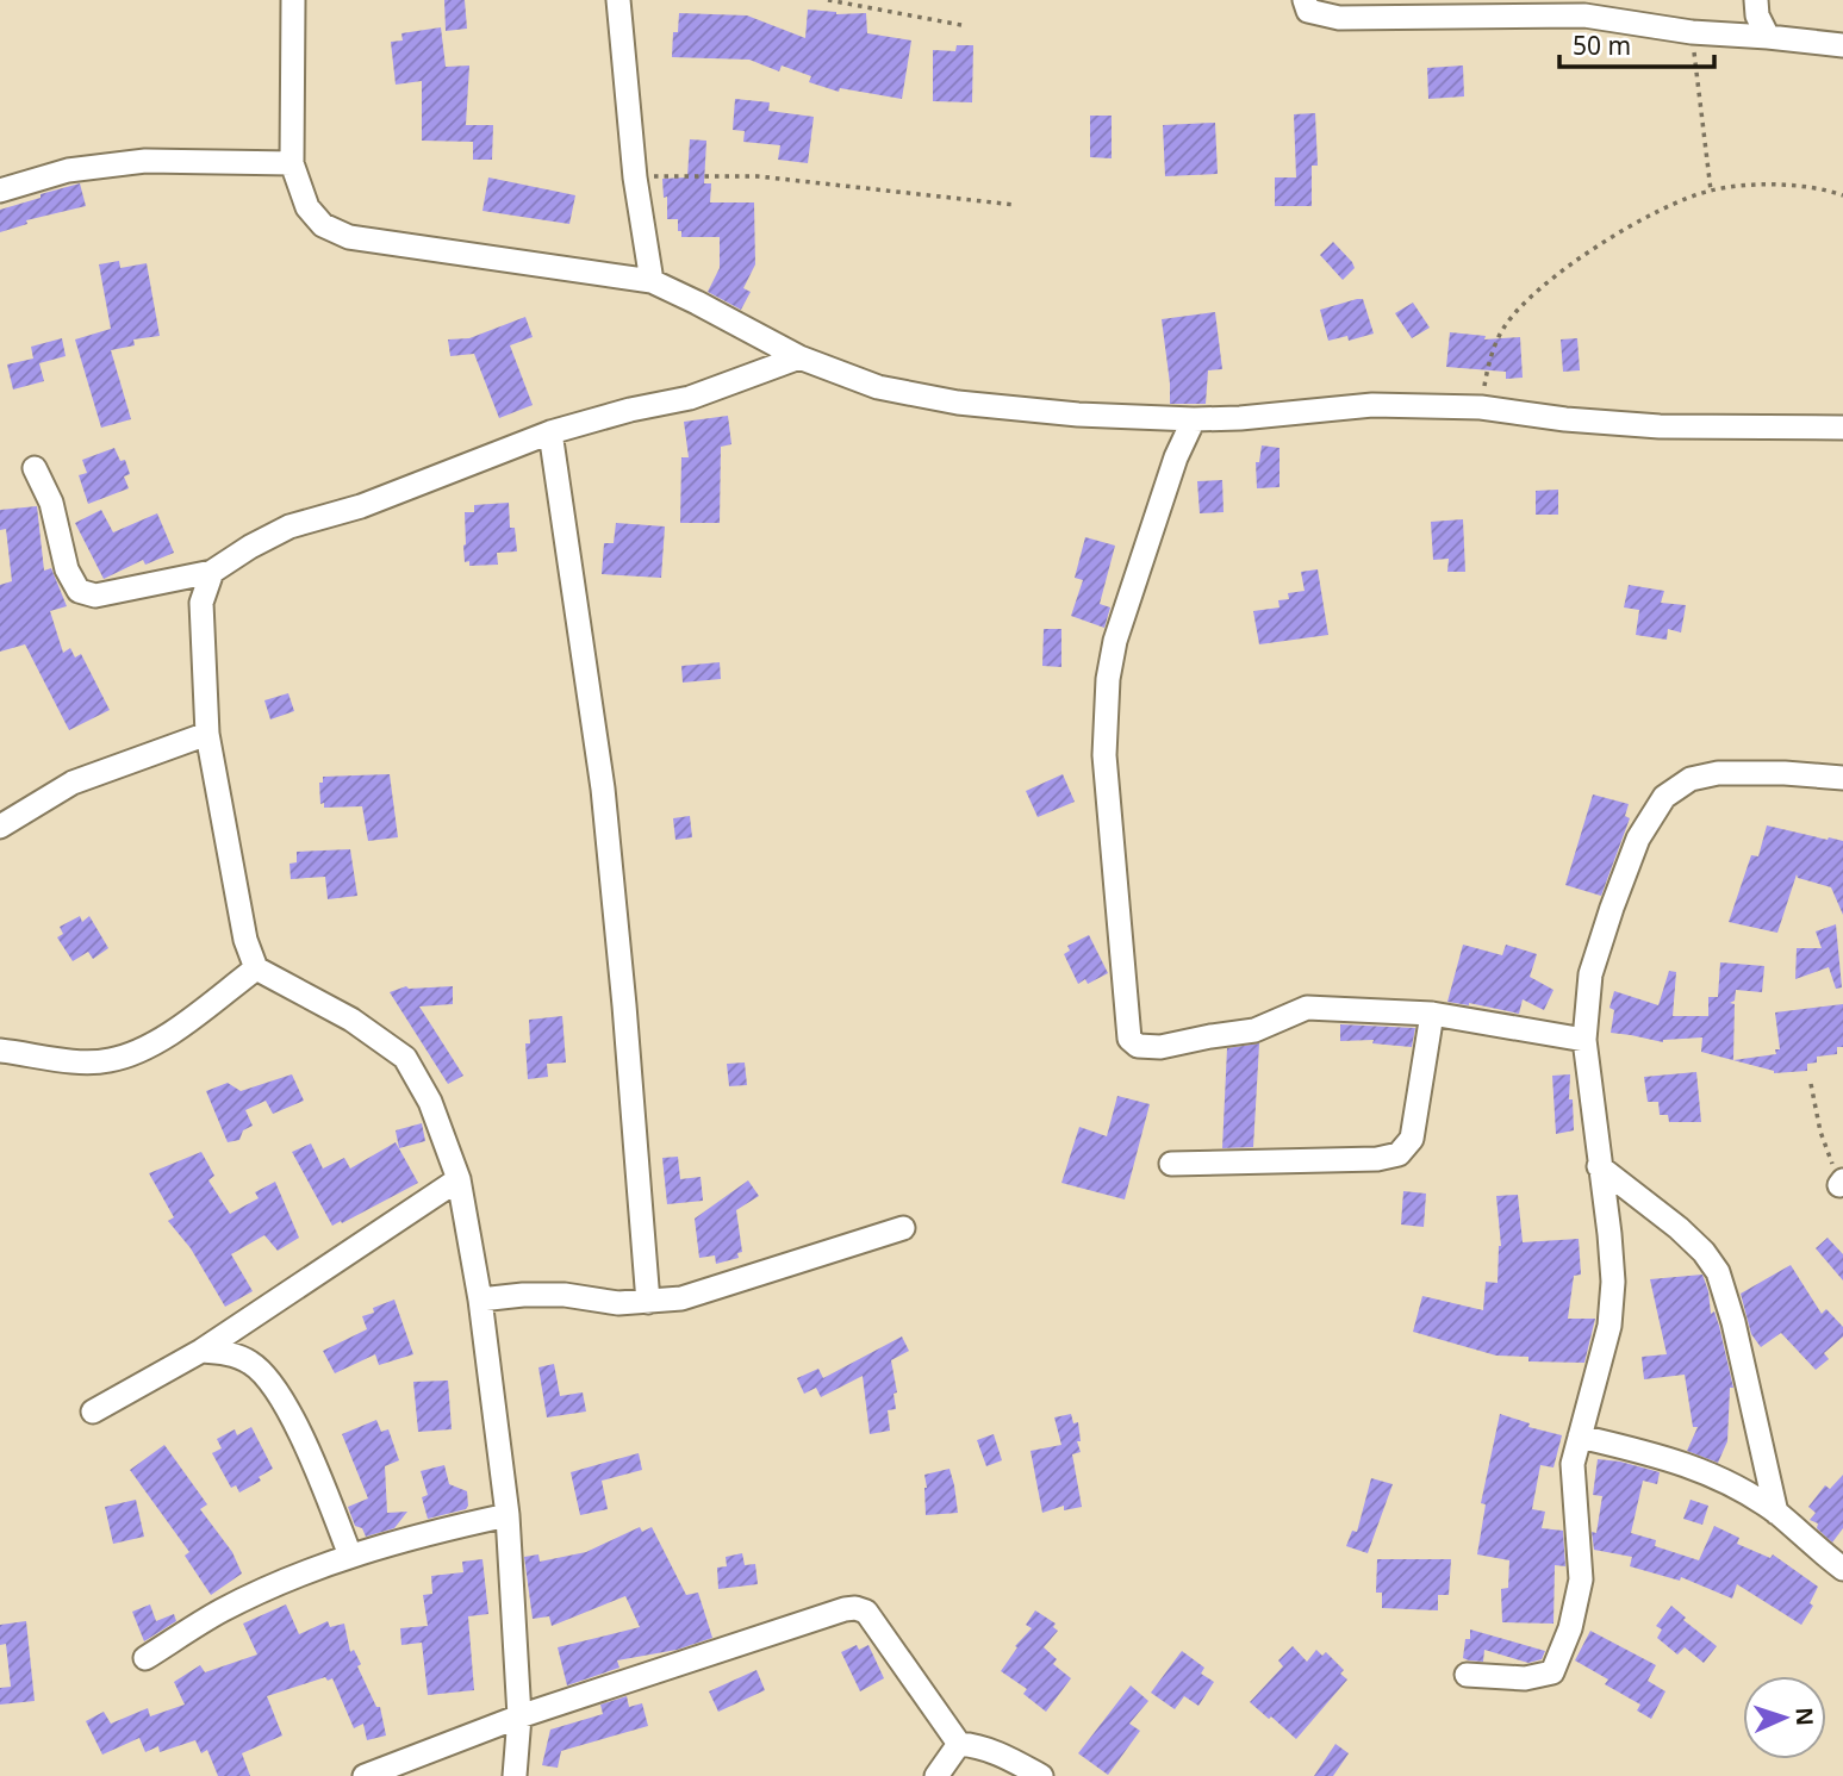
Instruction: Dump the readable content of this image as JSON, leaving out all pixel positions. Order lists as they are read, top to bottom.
{
  "scale_bar": "50 m",
  "north": "right"
}
